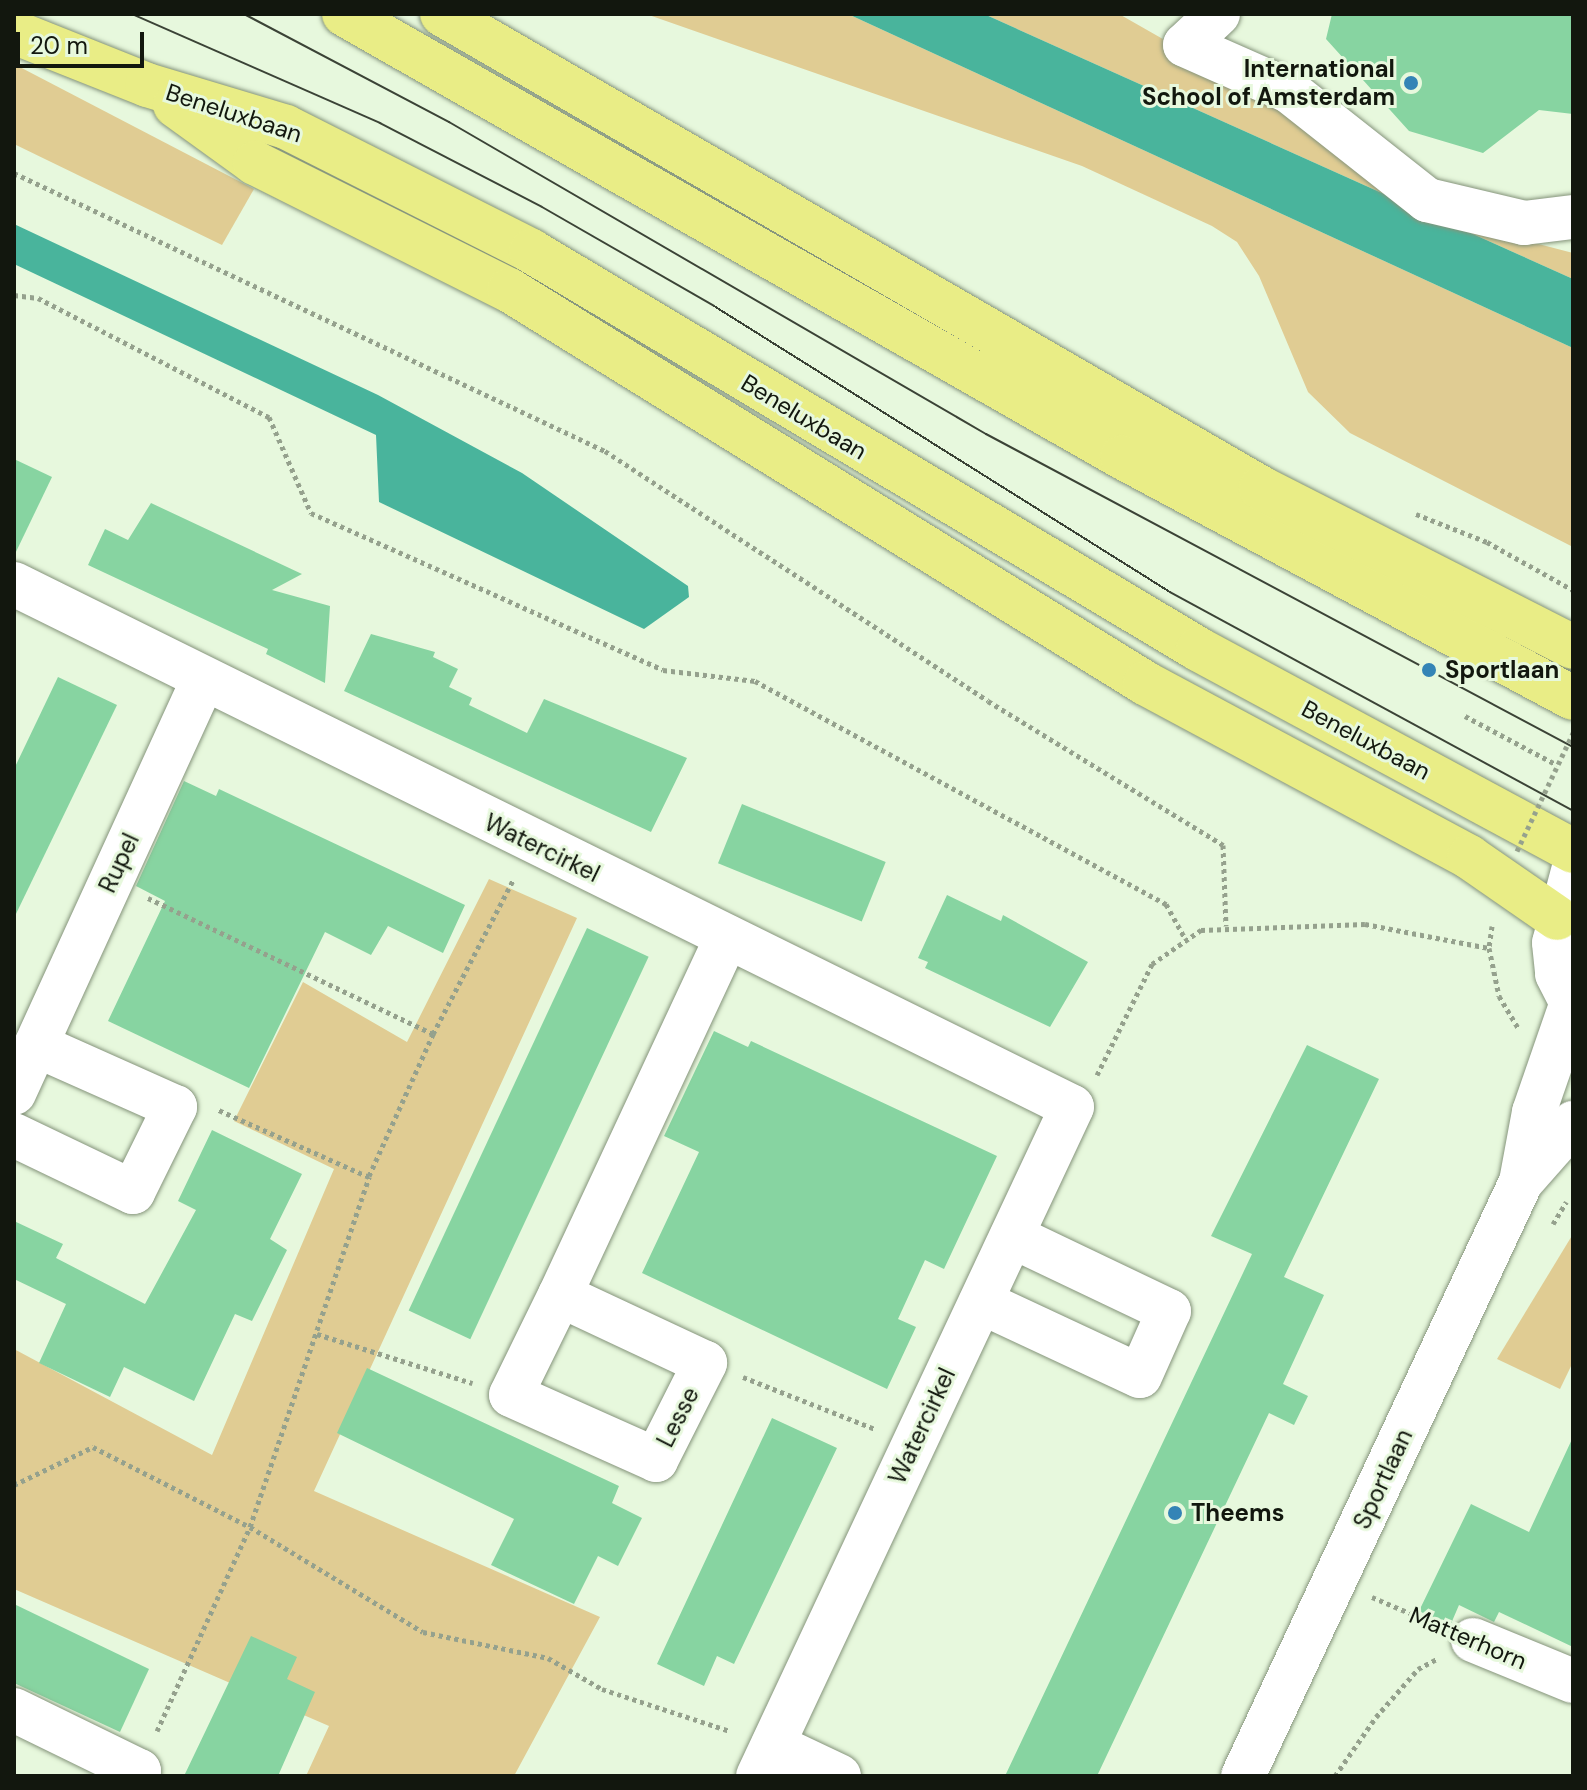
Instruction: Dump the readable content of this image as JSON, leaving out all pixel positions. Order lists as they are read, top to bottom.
{
  "streets": {
    "main road": ["Beneluxbaan"],
    "street": [
      "Watercirkel",
      "Rupel",
      "Lesse",
      "Sportlaan",
      "Matterhorn"
    ]
  },
  "crossings": [
    ["Watercirkel", "Rupel"]
  ],
  "places": ["International School of Amsterdam", "Sportlaan", "Theems"],
  "scale_bar": "20 m"
}
